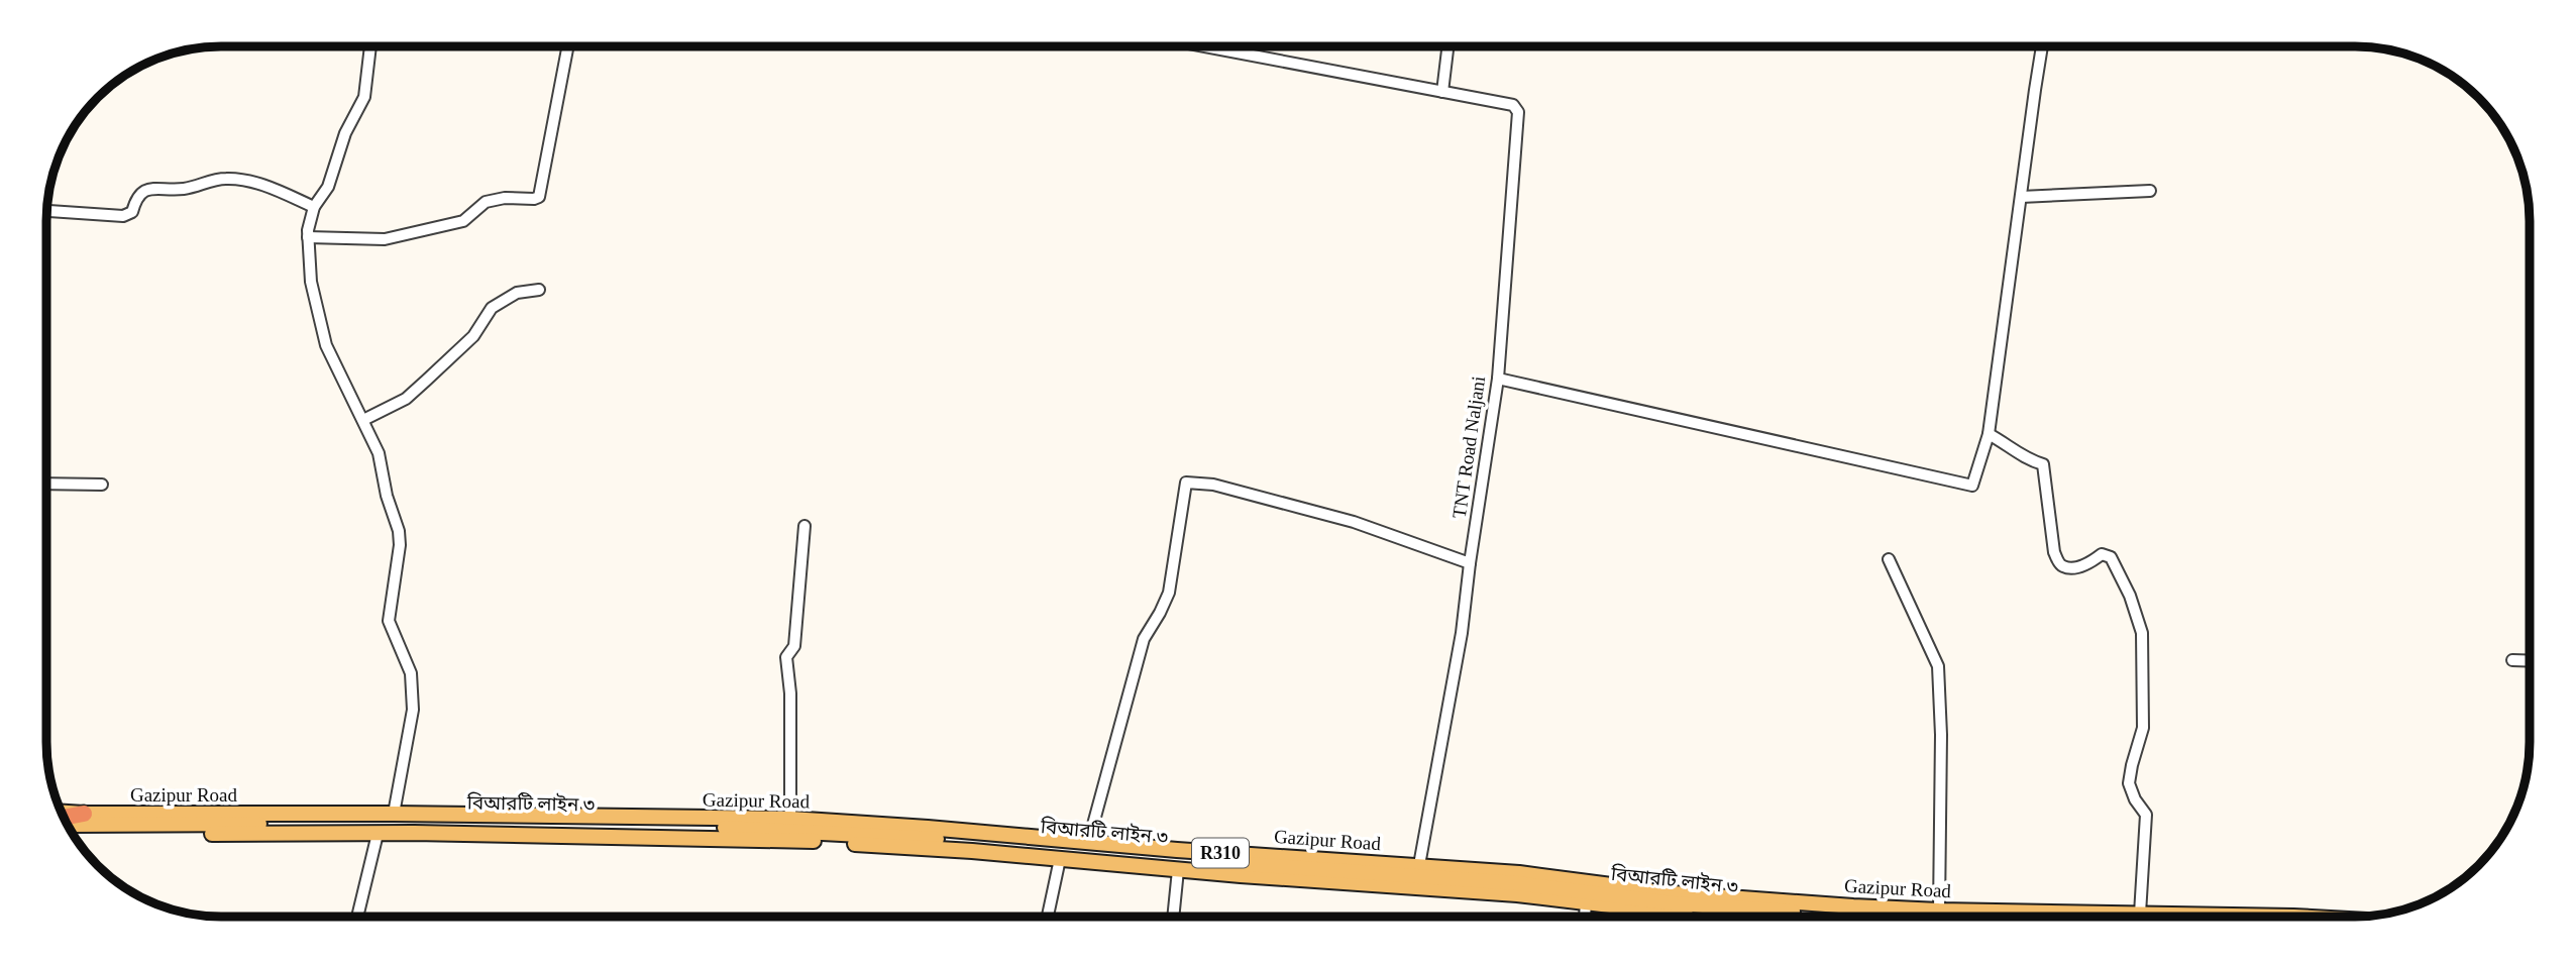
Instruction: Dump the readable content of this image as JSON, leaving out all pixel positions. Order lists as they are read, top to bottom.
{
  "streets": {
    "main road": ["Gazipur Road", "বিআরটি লাইন ৩", "R310"],
    "street": ["TNT Road Naljani"]
  },
  "crossings": [
    ["TNT Road Naljani", "Gazipur Road"]
  ]
}
